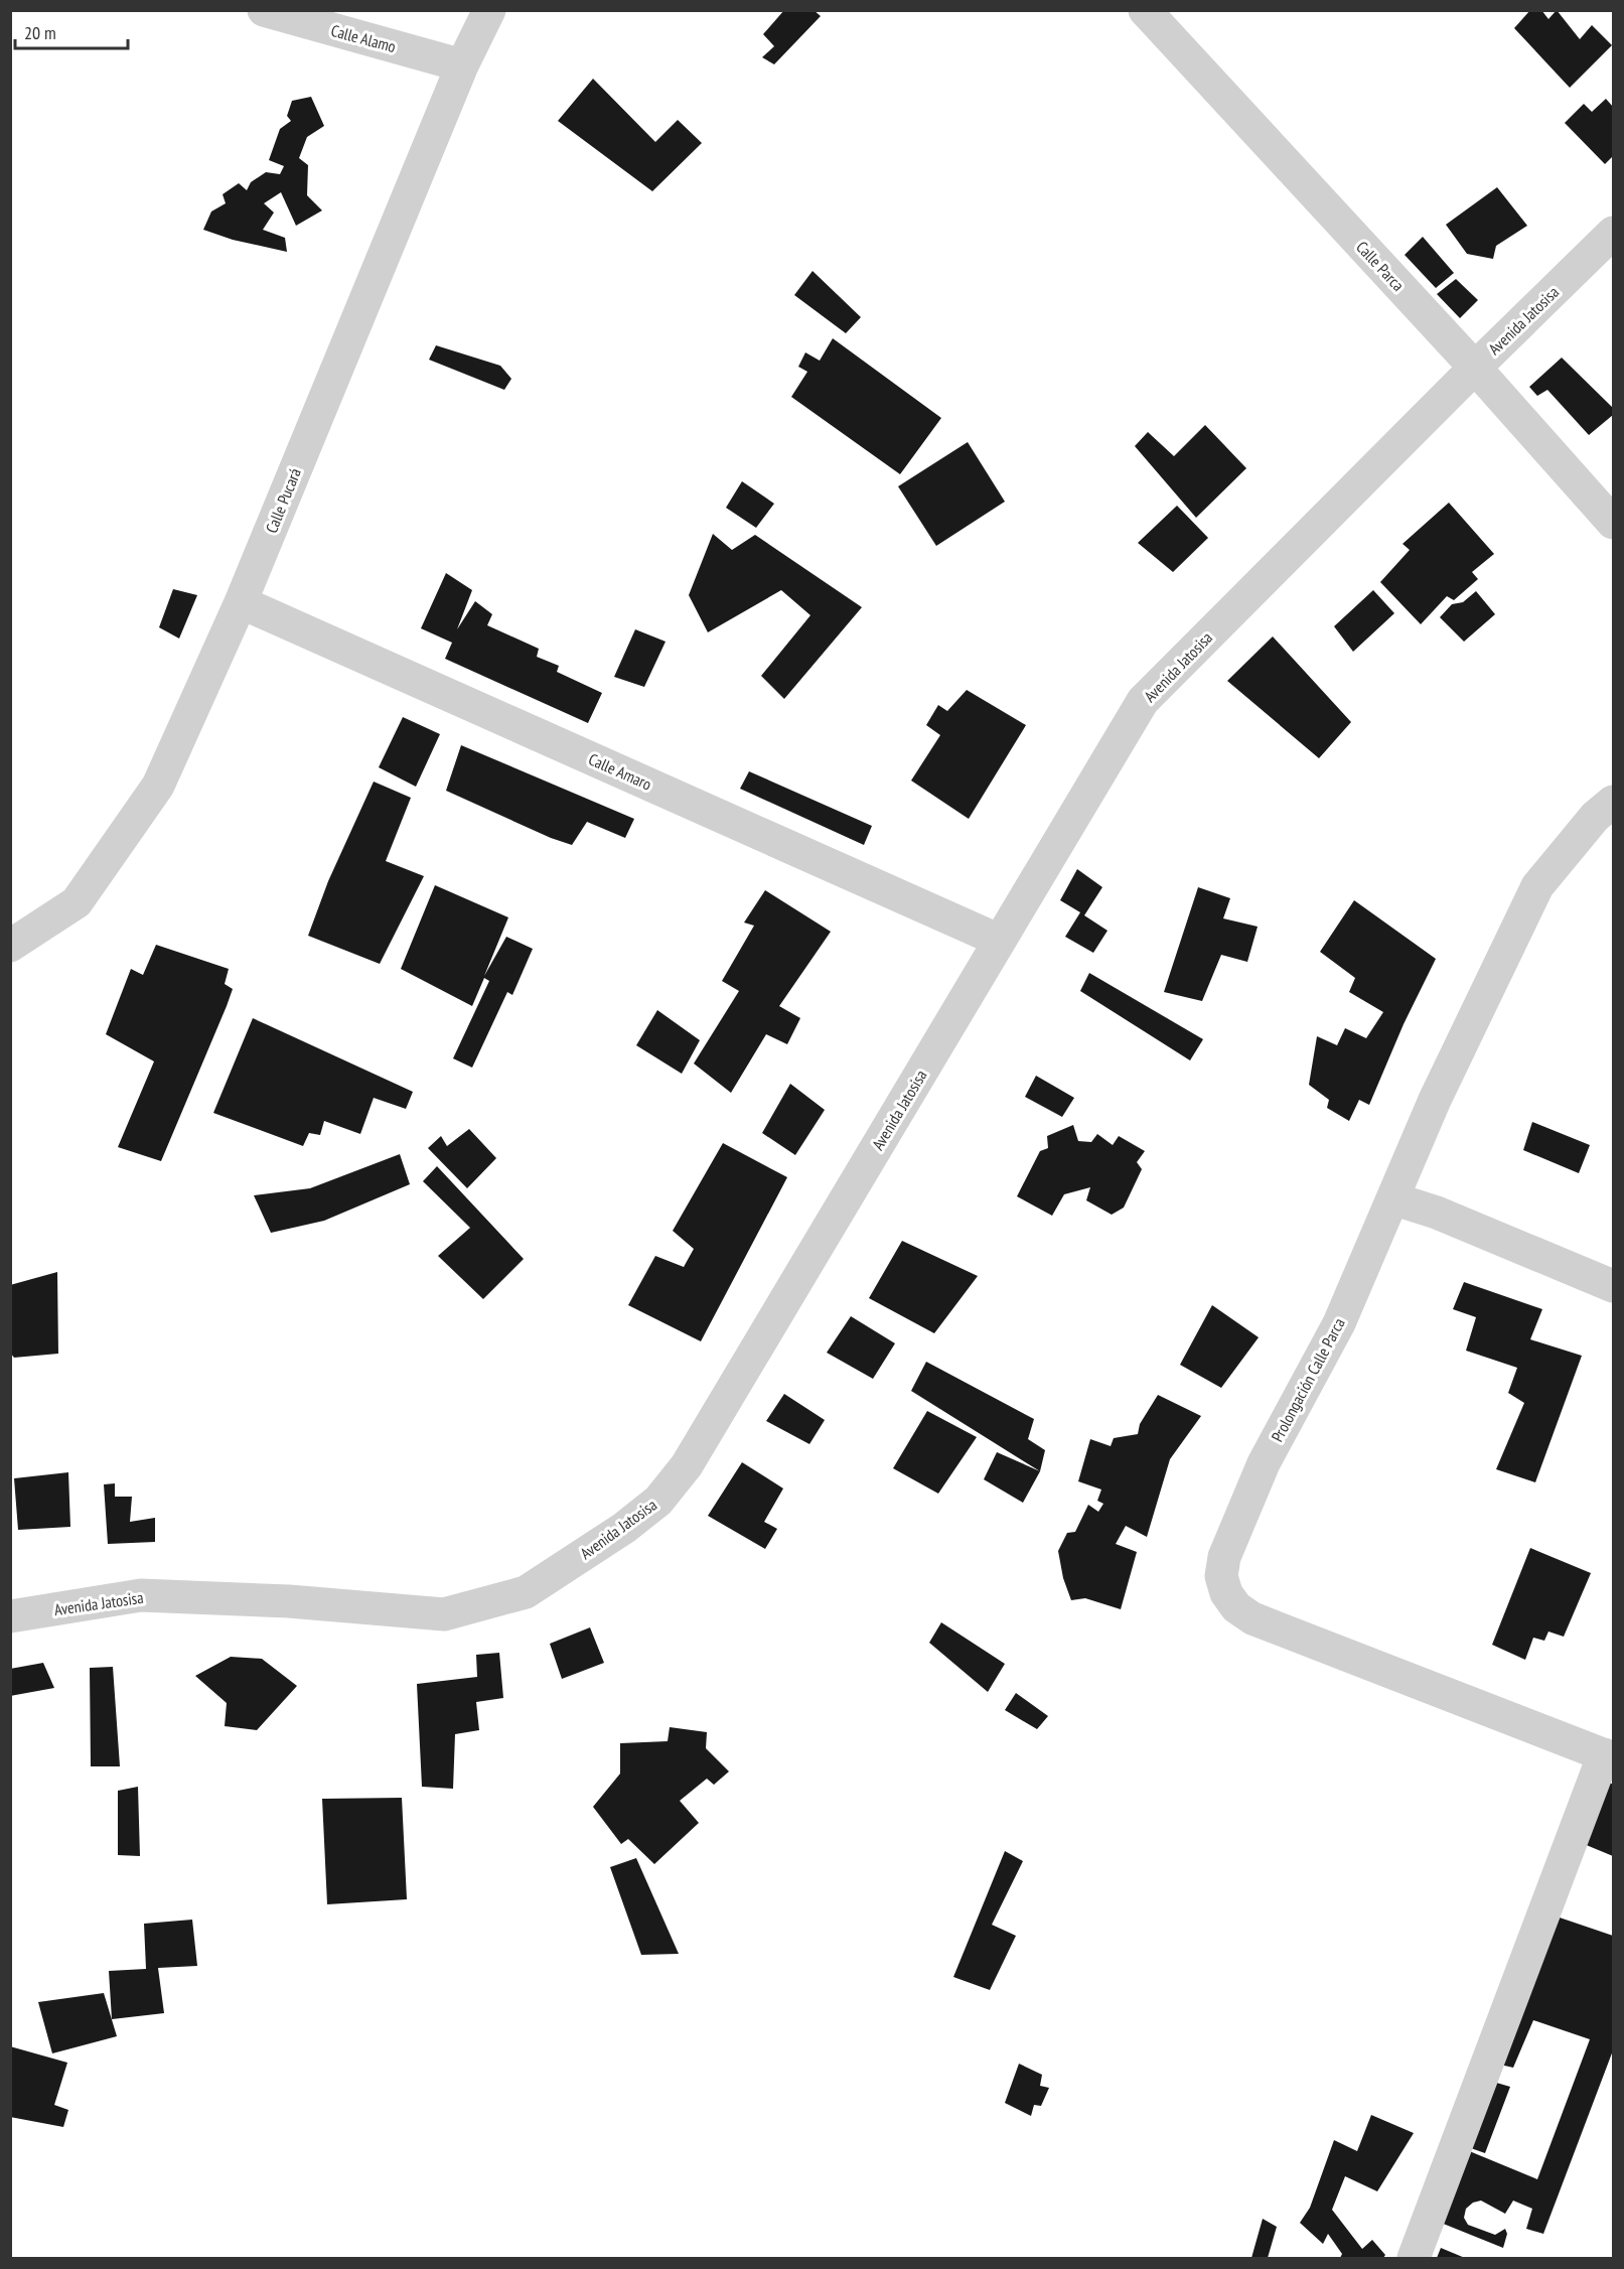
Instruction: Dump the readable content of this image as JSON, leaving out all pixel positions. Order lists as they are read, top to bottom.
{
  "streets": {
    "street": [
      "Calle Alamo",
      "Calle Parca",
      "Avenida Jatosisa",
      "Calle Pucará",
      "Calle Amaro",
      "Prolongación Calle Parca"
    ]
  },
  "crossings": [
    ["Calle Alamo", "Calle Pucará"],
    ["Calle Parca", "Avenida Jatosisa"],
    ["Avenida Jatosisa", "Calle Amaro"],
    ["Calle Pucará", "Calle Amaro"]
  ],
  "scale_bar": "20 m"
}
